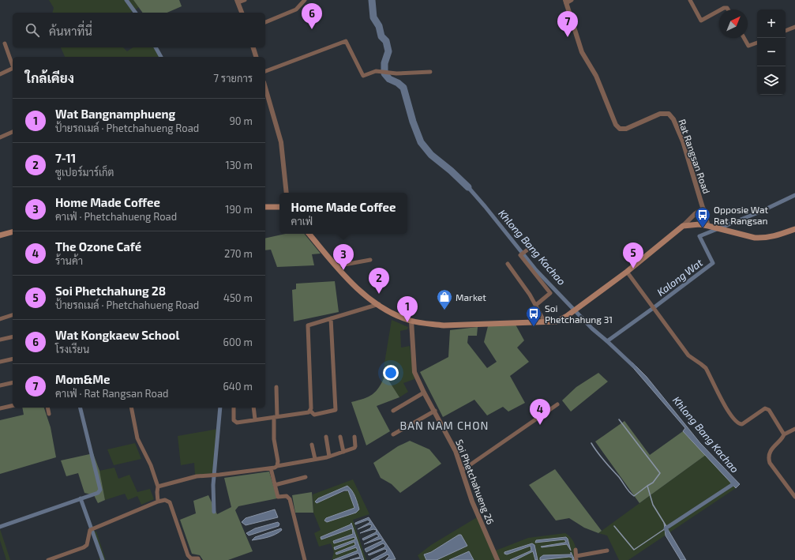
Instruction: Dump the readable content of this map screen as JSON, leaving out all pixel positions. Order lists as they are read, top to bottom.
{
  "streets": {
    "street": ["Rat Rangsan Road", "Soi Phetchahueng 26"]
  },
  "districts": ["BAN NAM CHON"],
  "water": ["Khlong Bang Kachao", "Kalong Wat"],
  "places": {
    "bus stop": ["Opposie Wat Rat Rangsan", "Soi Phetchahung 31"],
    "shop": ["Market"]
  },
  "north": "top right",
  "page": {
    "pins": [
      "6",
      "7",
      "5",
      "3",
      "2",
      "1",
      "4"
    ],
    "map_buttons": ["+", "−"],
    "search": "ค้นหาที่นี่",
    "heading": ["ใกล้เคียง", "7 รายการ"],
    "list": [
      {
        "mark": "1",
        "name": "Wat Bangnamphueng",
        "note": "ป้ายรถเมล์ · Phetchahueng Road",
        "value": "90 m"
      },
      {
        "mark": "2",
        "name": "7-11",
        "note": "ซูเปอร์มาร์เก็ต",
        "value": "130 m"
      },
      {
        "mark": "3",
        "name": "Home Made Coffee",
        "note": "คาเฟ่ · Phetchahueng Road",
        "value": "190 m"
      },
      {
        "mark": "4",
        "name": "The Ozone Café",
        "note": "ร้านค้า",
        "value": "270 m"
      },
      {
        "mark": "5",
        "name": "Soi Phetchahung 28",
        "note": "ป้ายรถเมล์ · Phetchahueng Road",
        "value": "450 m"
      },
      {
        "mark": "6",
        "name": "Wat Kongkaew School",
        "note": "โรงเรียน",
        "value": "600 m"
      },
      {
        "mark": "7",
        "name": "Mom&Me",
        "note": "คาเฟ่ · Rat Rangsan Road",
        "value": "640 m"
      }
    ],
    "popup": ["Home Made Coffee", "คาเฟ่"]
  }
}
